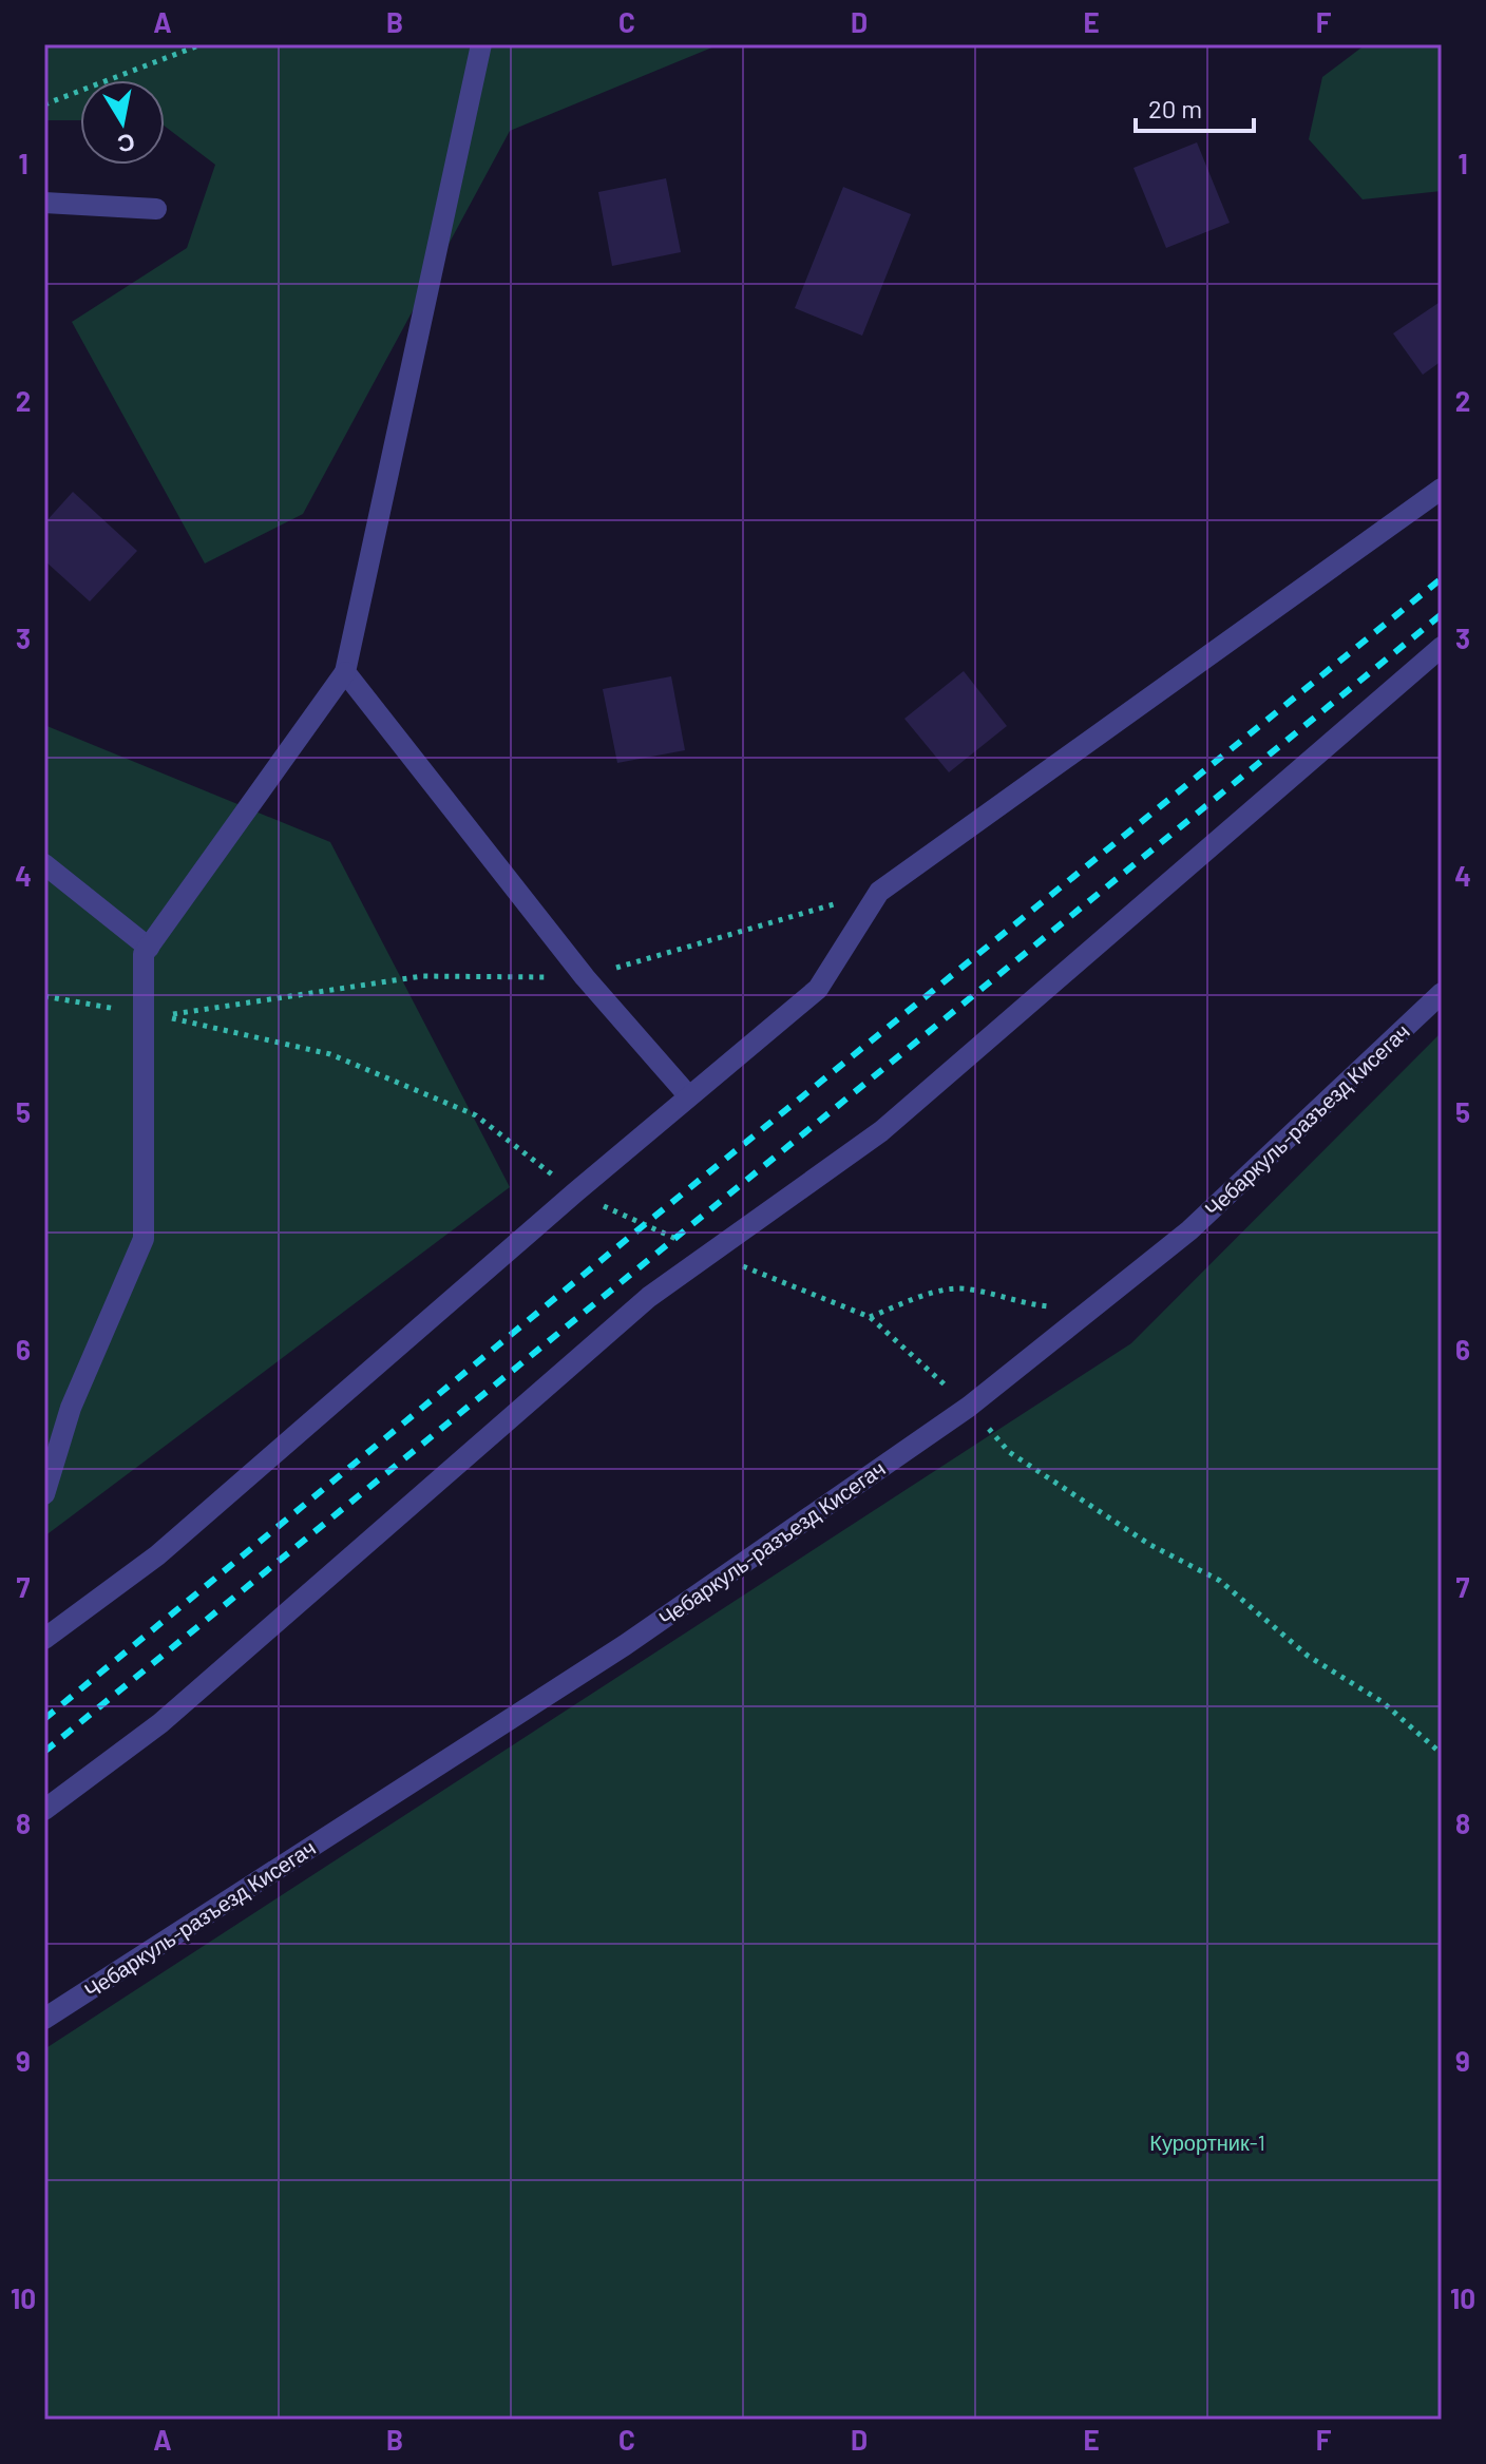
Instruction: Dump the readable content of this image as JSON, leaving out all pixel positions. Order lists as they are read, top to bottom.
{
  "streets": {
    "street": ["Чебаркуль-разъезд Кисегач"]
  },
  "parks": ["Курортник-1"],
  "scale_bar": "20 m",
  "north": "bottom",
  "grid": {
    "columns": [
      "A",
      "B",
      "C",
      "D",
      "E",
      "F"
    ],
    "rows": [
      "1",
      "2",
      "3",
      "4",
      "5",
      "6",
      "7",
      "8",
      "9",
      "10"
    ]
  }
}
